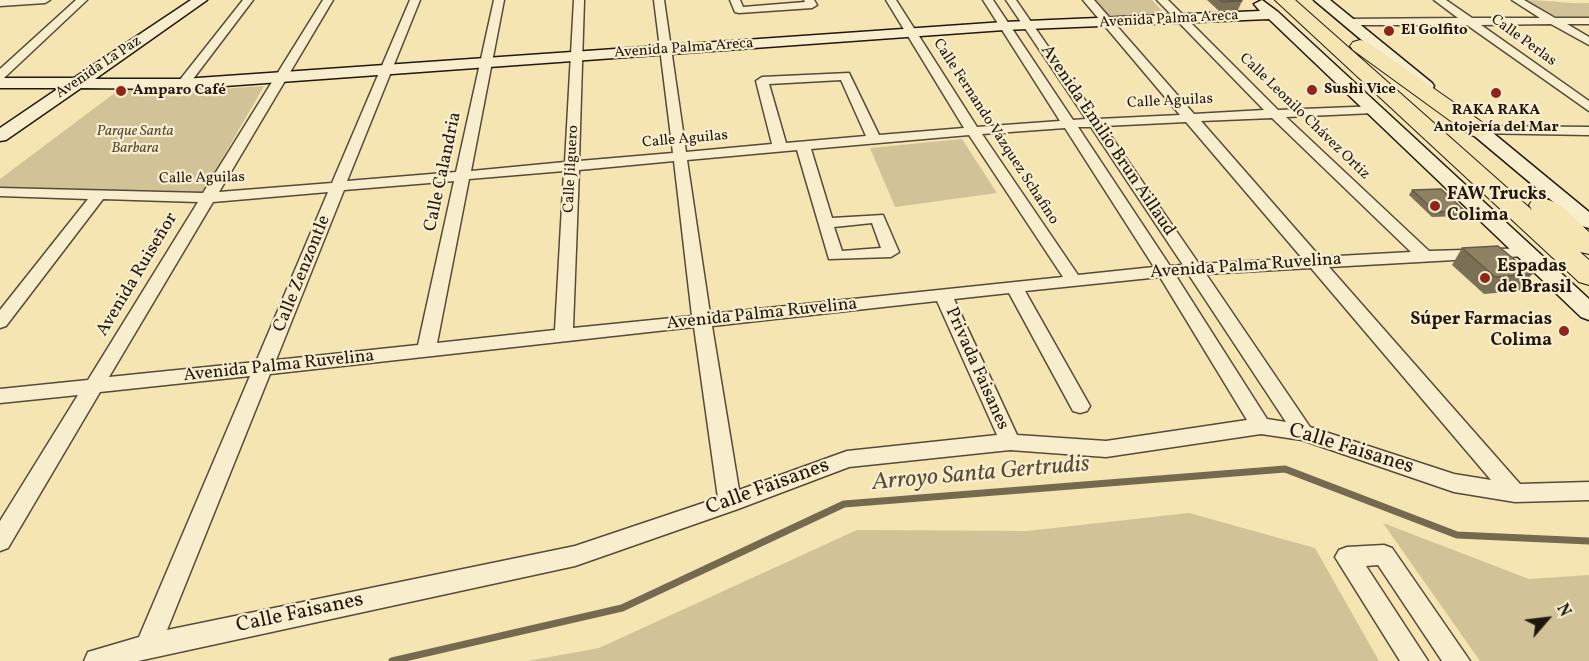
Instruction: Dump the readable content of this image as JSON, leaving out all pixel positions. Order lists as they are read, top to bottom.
{
  "streets": {
    "street": [
      "Avenida Palma Areca",
      "Calle Perlas",
      "Avenida La Paz",
      "Calle Aguilas",
      "Calle Leonilo Chávez Ortiz",
      "Calle Fernando Vázquez Schafino",
      "Avenida Emilio Brun Aillaud",
      "Calle Jilguero",
      "Calle Calandria",
      "Avenida Palma Ruvelina",
      "Calle Zenzontle",
      "Avenida Ruiseñor",
      "Privada Faisanes",
      "Calle Faisanes"
    ]
  },
  "crossings": [
    ["Avenida Palma Areca", "Avenida La Paz"],
    ["Avenida Palma Areca", "Calle Leonilo Chávez Ortiz"],
    ["Avenida Palma Areca", "Calle Fernando Vázquez Schafino"],
    ["Avenida Palma Areca", "Avenida Emilio Brun Aillaud"],
    ["Avenida Palma Areca", "Calle Jilguero"],
    ["Avenida Palma Areca", "Calle Calandria"],
    ["Avenida Palma Areca", "Calle Zenzontle"],
    ["Avenida Palma Areca", "Avenida Ruiseñor"],
    ["Calle Aguilas", "Calle Leonilo Chávez Ortiz"],
    ["Calle Aguilas", "Calle Fernando Vázquez Schafino"],
    ["Calle Aguilas", "Avenida Emilio Brun Aillaud"],
    ["Calle Aguilas", "Calle Jilguero"],
    ["Calle Aguilas", "Calle Calandria"],
    ["Calle Aguilas", "Calle Zenzontle"],
    ["Calle Aguilas", "Avenida Ruiseñor"],
    ["Calle Leonilo Chávez Ortiz", "Avenida Palma Ruvelina"],
    ["Calle Fernando Vázquez Schafino", "Avenida Palma Ruvelina"],
    ["Avenida Emilio Brun Aillaud", "Avenida Palma Ruvelina"],
    ["Avenida Emilio Brun Aillaud", "Calle Faisanes"],
    ["Calle Jilguero", "Avenida Palma Ruvelina"],
    ["Calle Calandria", "Avenida Palma Ruvelina"],
    ["Avenida Palma Ruvelina", "Calle Zenzontle"],
    ["Avenida Palma Ruvelina", "Avenida Ruiseñor"],
    ["Avenida Palma Ruvelina", "Privada Faisanes"],
    ["Calle Zenzontle", "Calle Faisanes"],
    ["Privada Faisanes", "Calle Faisanes"]
  ],
  "water": ["Arroyo Santa Gertrudis"],
  "parks": ["Parque Santa Barbara"],
  "places": [
    "El Golfito",
    "Sushi Vice",
    "Amparo Café",
    "RAKA RAKA Antojería del Mar",
    "FAW Trucks Colima",
    "Espadas de Brasil",
    "Súper Farmacias Colima"
  ],
  "north": "top right"
}
